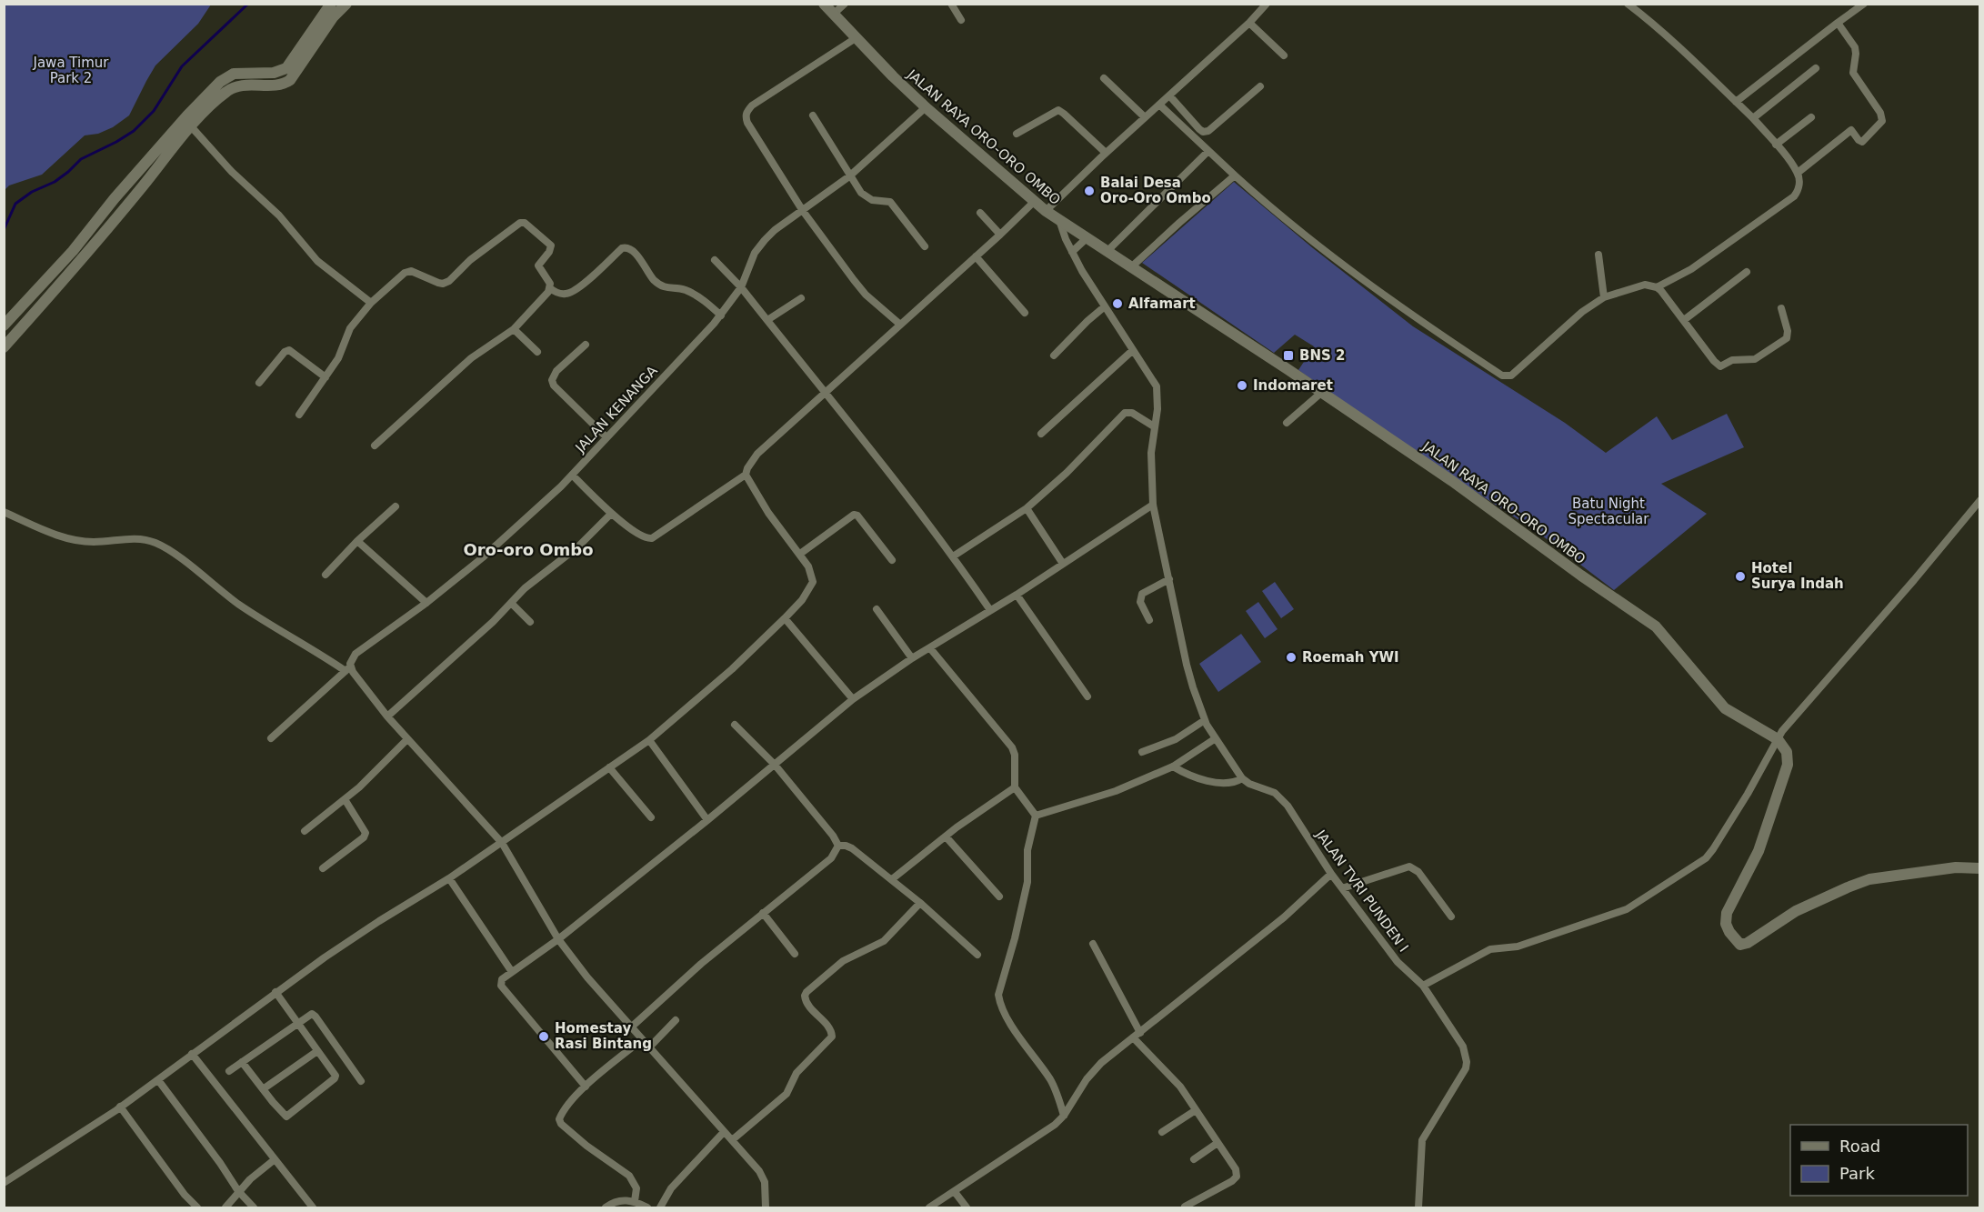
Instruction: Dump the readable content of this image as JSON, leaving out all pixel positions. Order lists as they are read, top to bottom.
{
  "streets": {
    "main road": ["JALAN RAYA ORO-ORO OMBO"],
    "street": ["JALAN KENANGA", "JALAN TVRI PUNDEN I"]
  },
  "crossings": [
    ["JALAN RAYA ORO-ORO OMBO", "JALAN KENANGA"]
  ],
  "districts": ["Oro-oro Ombo"],
  "parks": ["Jawa Timur Park 2", "Batu Night Spectacular"],
  "places": {
    "other": [
      "Balai Desa Oro-Oro Ombo",
      "Alfamart",
      "Indomaret",
      "Hotel Surya Indah",
      "Roemah YWI",
      "Homestay Rasi Bintang"
    ],
    "transit": ["BNS 2"]
  },
  "legend": ["Road", "Park"]
}
